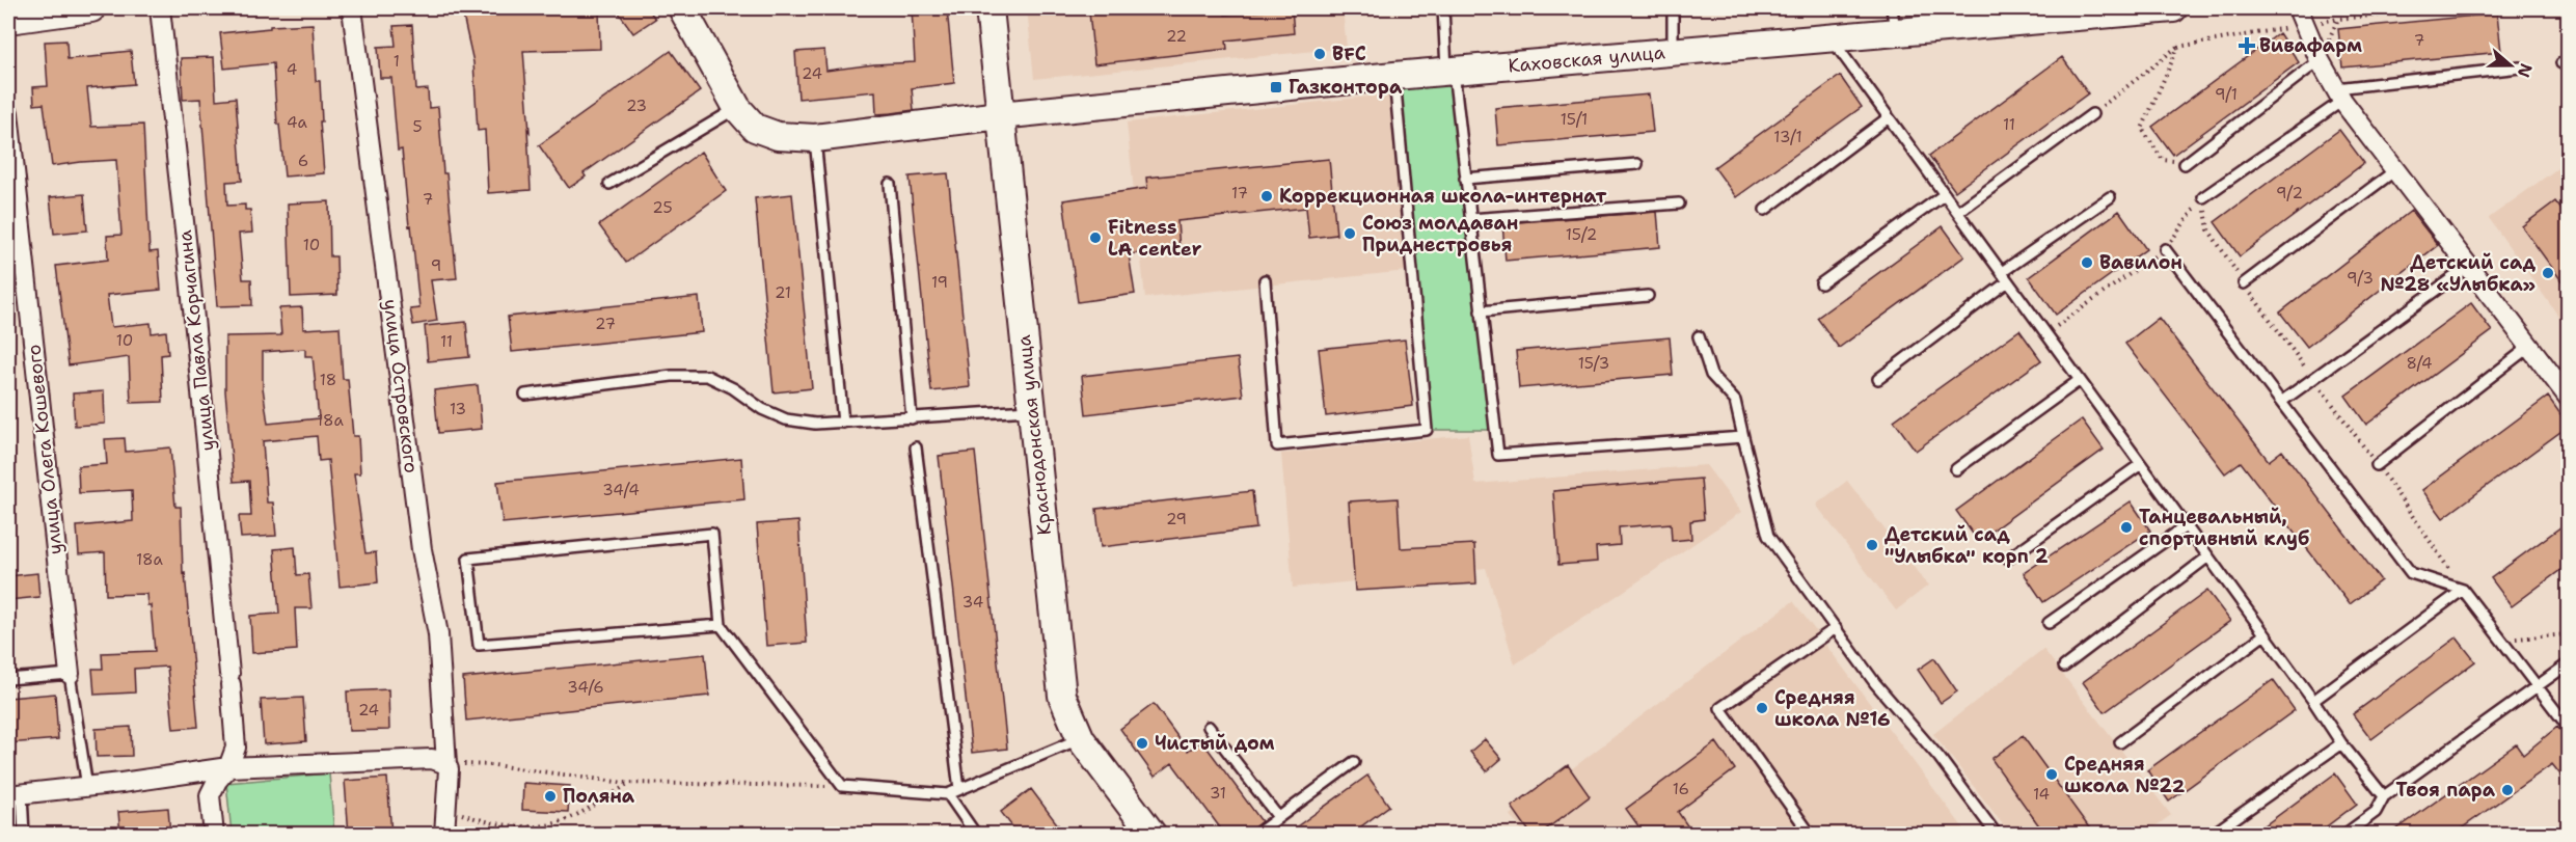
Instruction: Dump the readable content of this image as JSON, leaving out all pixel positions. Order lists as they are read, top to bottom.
{
  "streets": {
    "street": [
      "Каховская улица",
      "улица Павла Корчагина",
      "улица Островского",
      "Краснодонская улица",
      "улица Олега Кошевого"
    ]
  },
  "crossings": [
    ["Каховская улица", "Краснодонская улица"]
  ],
  "places": {
    "health": ["Вивафарм"],
    "other": [
      "BFC",
      "Коррекционная школа-интернат",
      "Союз молдаван Приднестровья",
      "Fitness LA center",
      "Вавилон",
      "Детский сад №28 «Улыбка»",
      "Танцевальный, спортивный клуб",
      "Детский сад \"Улыбка\" корп 2",
      "Средняя школа №16",
      "Чистый дом",
      "Средняя школа №22",
      "Твоя пара",
      "Поляна"
    ],
    "transit": ["Газконтора"]
  },
  "house_numbers": [
    "22",
    "7",
    "1",
    "4",
    "24",
    "9/1",
    "23",
    "15/1",
    "4а",
    "11",
    "5",
    "13/1",
    "6",
    "17",
    "9/2",
    "7",
    "25",
    "15/2",
    "10",
    "9",
    "9/3",
    "19",
    "21",
    "27",
    "10",
    "11",
    "15/3",
    "8/4",
    "18",
    "13",
    "18а",
    "34/4",
    "29",
    "18а",
    "34",
    "34/6",
    "24",
    "16",
    "31",
    "14"
  ],
  "north": "right"
}
